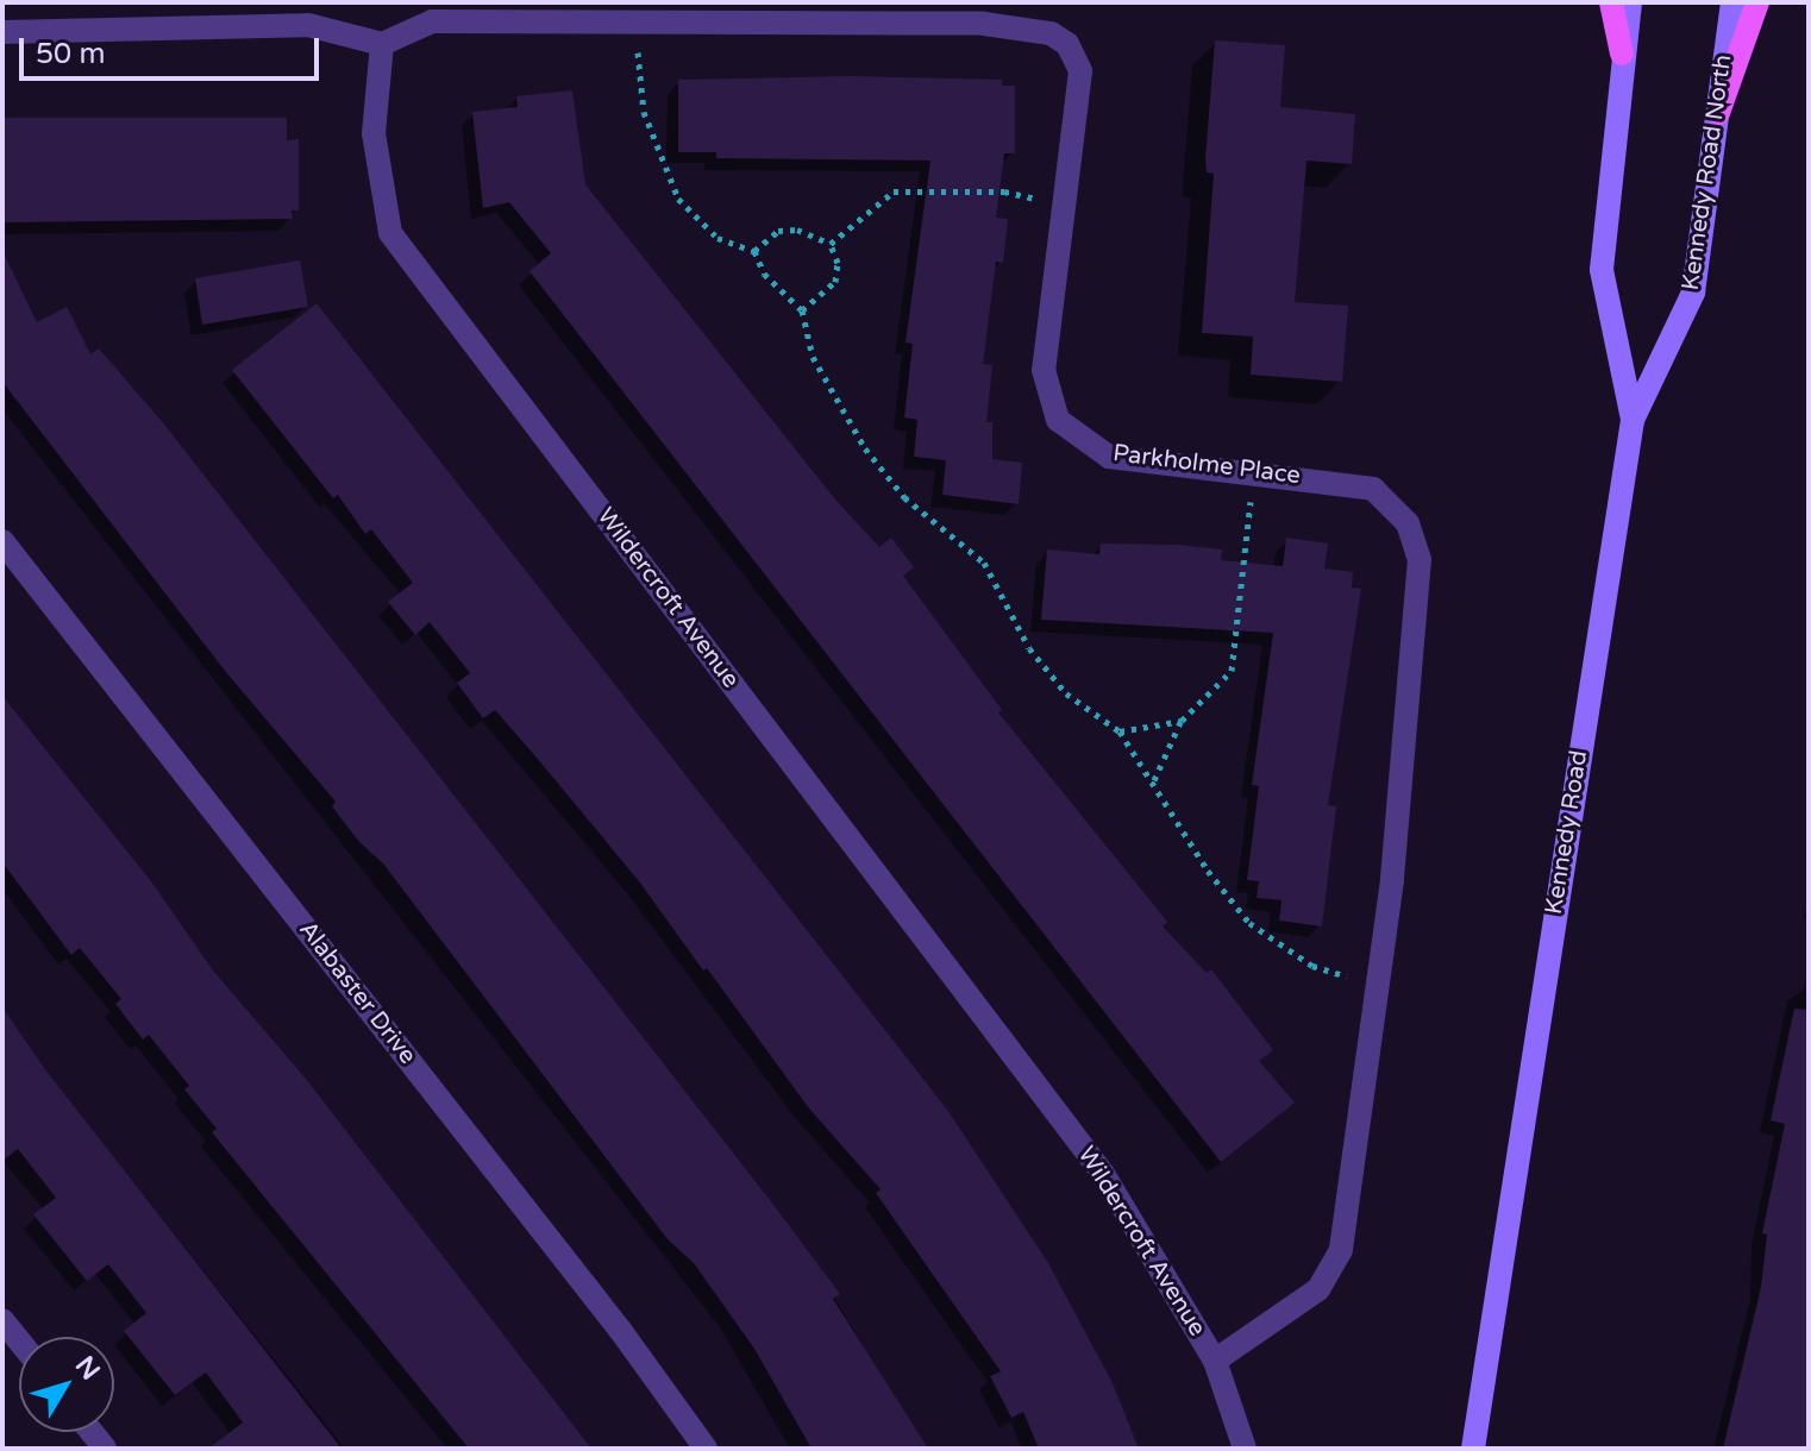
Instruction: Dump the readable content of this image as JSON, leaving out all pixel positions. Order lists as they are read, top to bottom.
{
  "streets": {
    "main road": ["Kennedy Road North", "Kennedy Road"],
    "street": ["Parkholme Place", "Wildercroft Avenue", "Alabaster Drive"]
  },
  "crossings": [
    ["Kennedy Road North", "Kennedy Road"],
    ["Parkholme Place", "Wildercroft Avenue"]
  ],
  "scale_bar": "50 m",
  "north": "top right"
}
